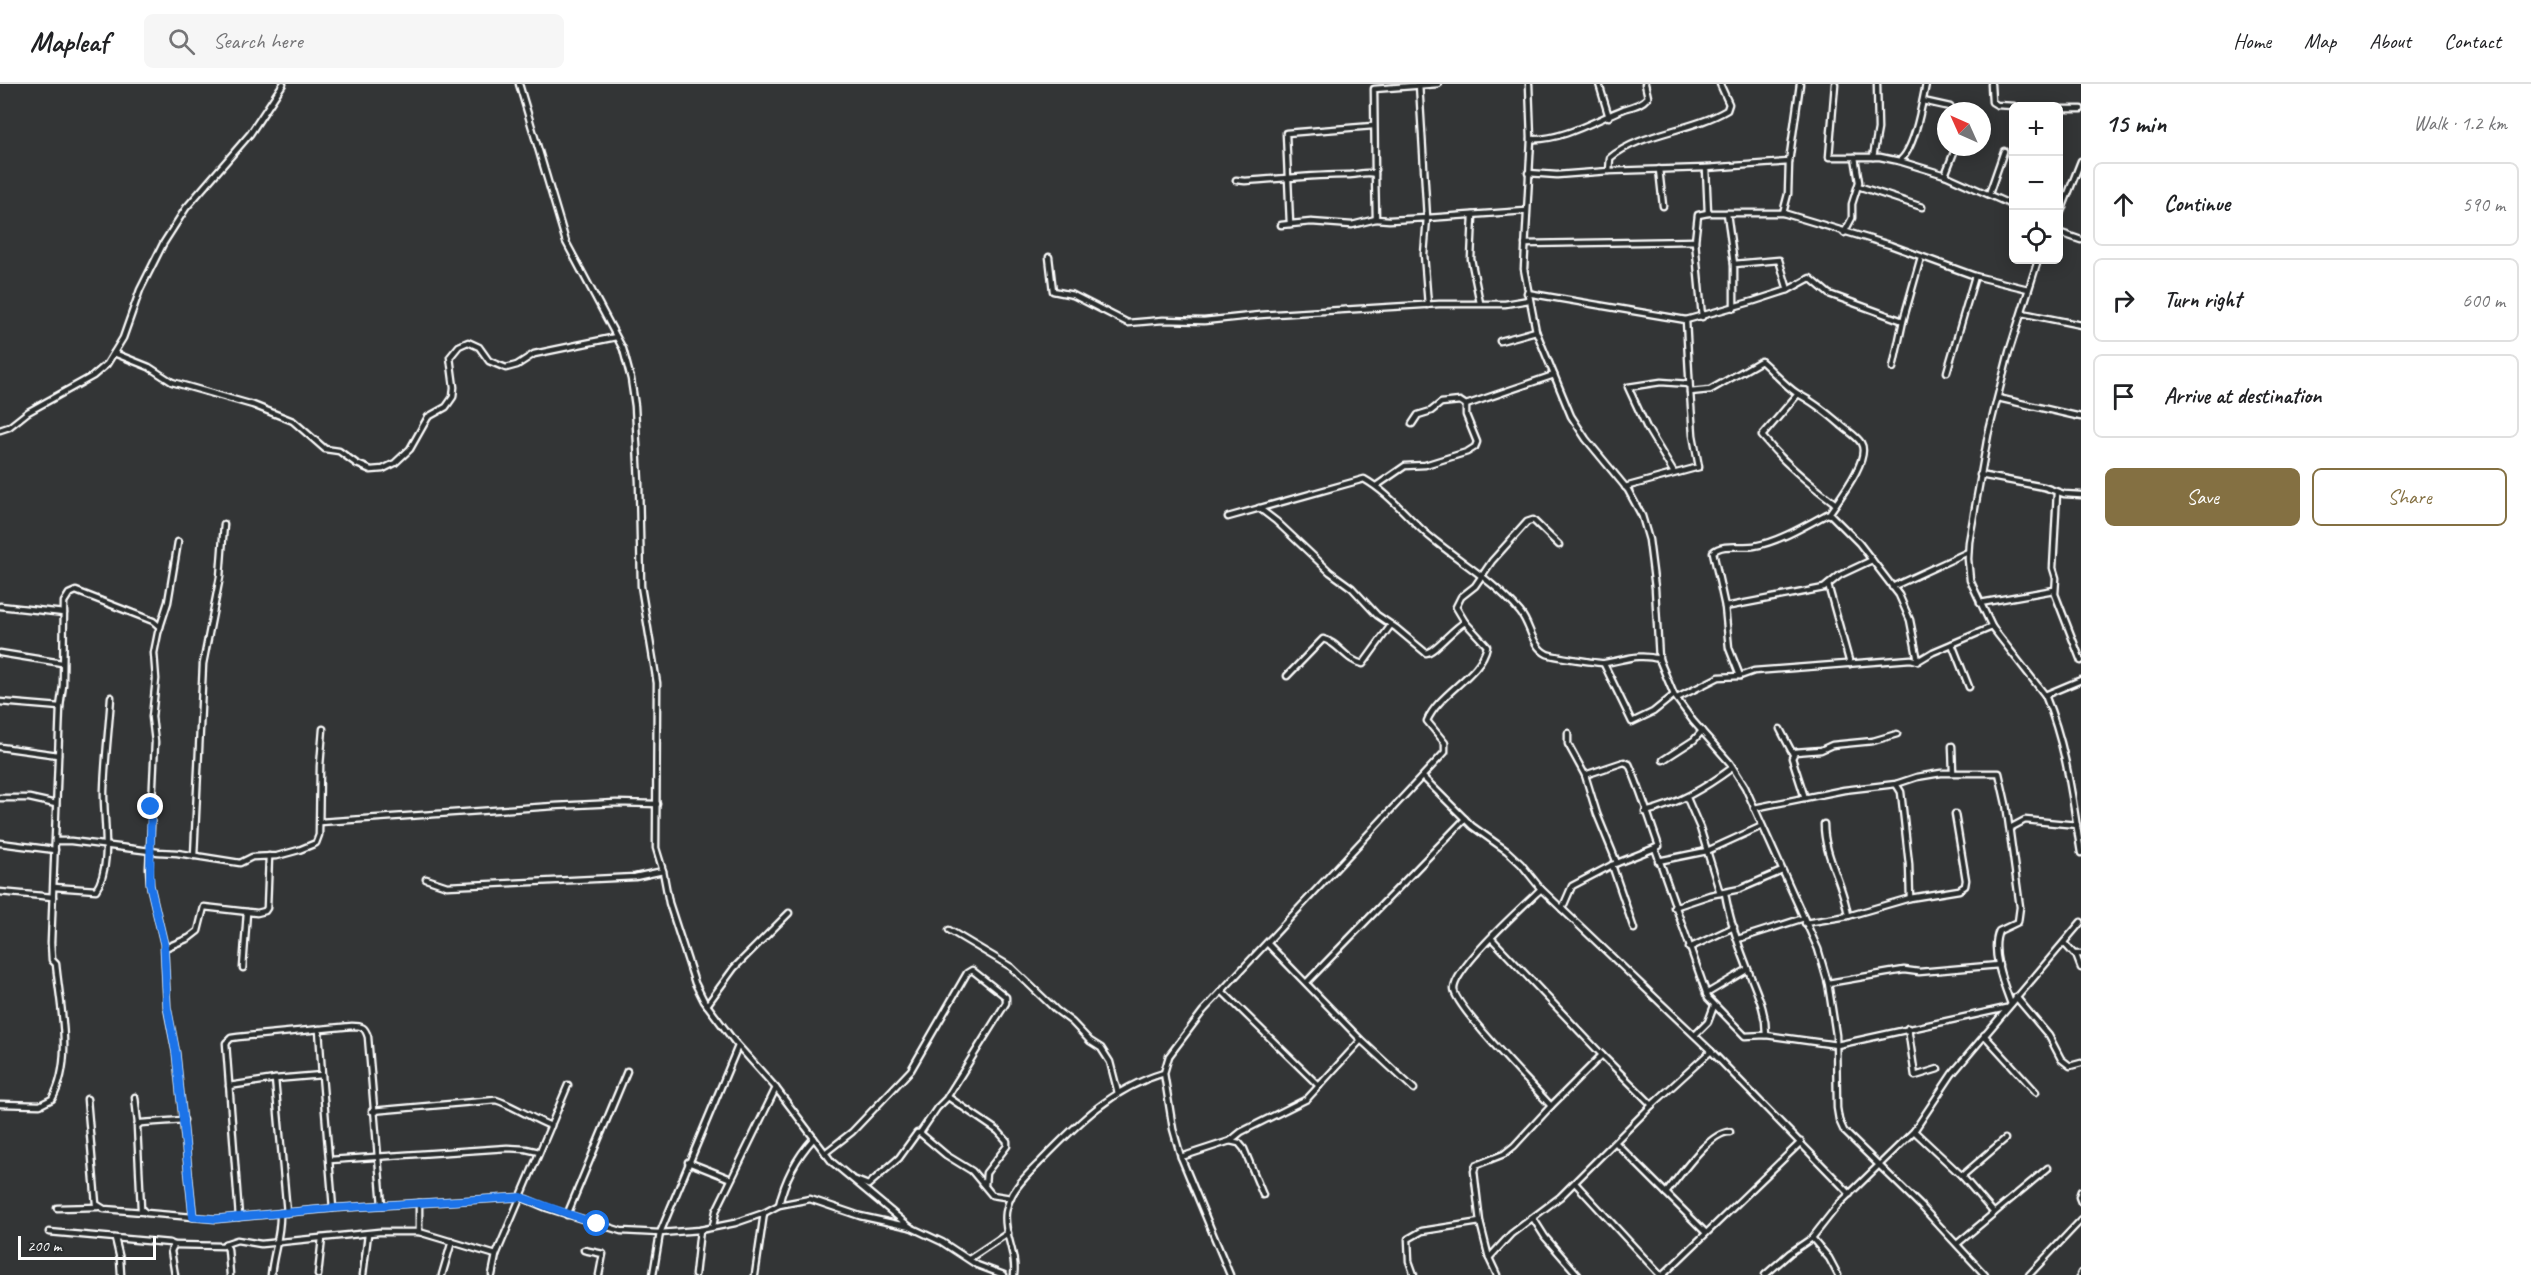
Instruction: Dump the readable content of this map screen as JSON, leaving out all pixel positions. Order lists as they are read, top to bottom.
{
  "scale_bar": "200 m",
  "north": "top left",
  "page": {
    "header": "Mapleaf",
    "search": "Search here",
    "nav": [
      "Home",
      "Map",
      "About",
      "Contact"
    ],
    "heading": ["15 min", "Walk · 1.2 km"],
    "map_buttons": ["+", "−"],
    "list": [
      ["Continue", "590 m"],
      ["Turn right", "600 m"],
      "Arrive at destination"
    ],
    "buttons": ["Save", "Share"],
    "scale": "200 m"
  }
}
